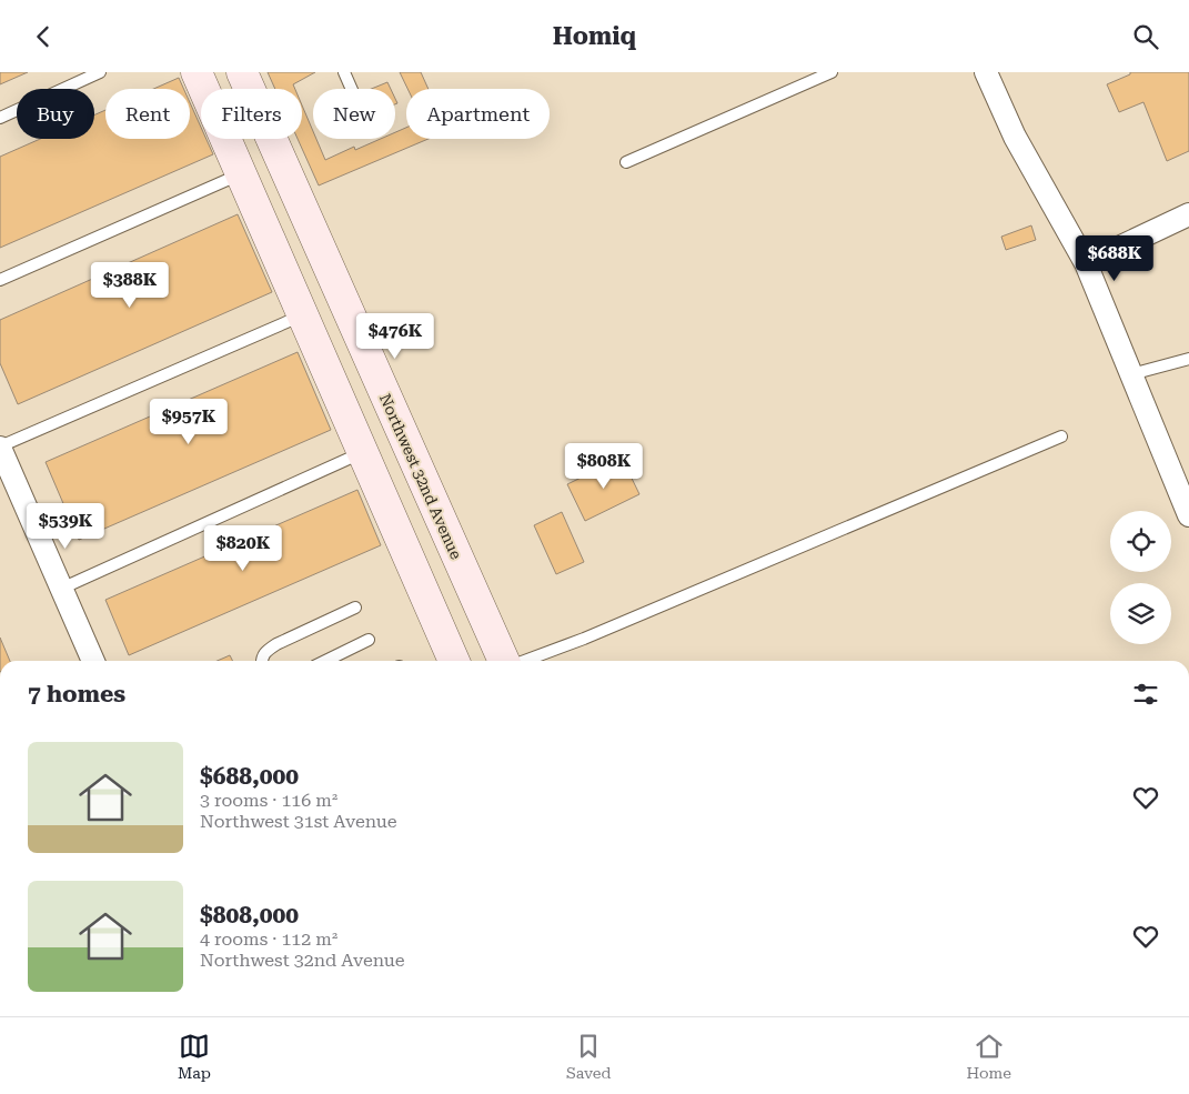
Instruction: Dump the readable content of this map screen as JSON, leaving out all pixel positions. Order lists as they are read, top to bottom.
{
  "streets": {
    "main road": ["Northwest 32nd Avenue"]
  },
  "page": {
    "header": "Homiq",
    "chip": [
      "Buy",
      "Rent",
      "Filters",
      "New",
      "Apartment"
    ],
    "price": [
      "$688K",
      "$388K",
      "$476K",
      "$957K",
      "$808K",
      "$539K",
      "$820K"
    ],
    "heading": "7 homes",
    "list": [
      {
        "name": "$688,000",
        "note": "3 rooms · 116 m² · Northwest 31st Avenue"
      },
      {
        "name": "$808,000",
        "note": "4 rooms · 112 m² · Northwest 32nd Avenue"
      }
    ],
    "tabs": ["Map", "Saved", "Home"]
  }
}
